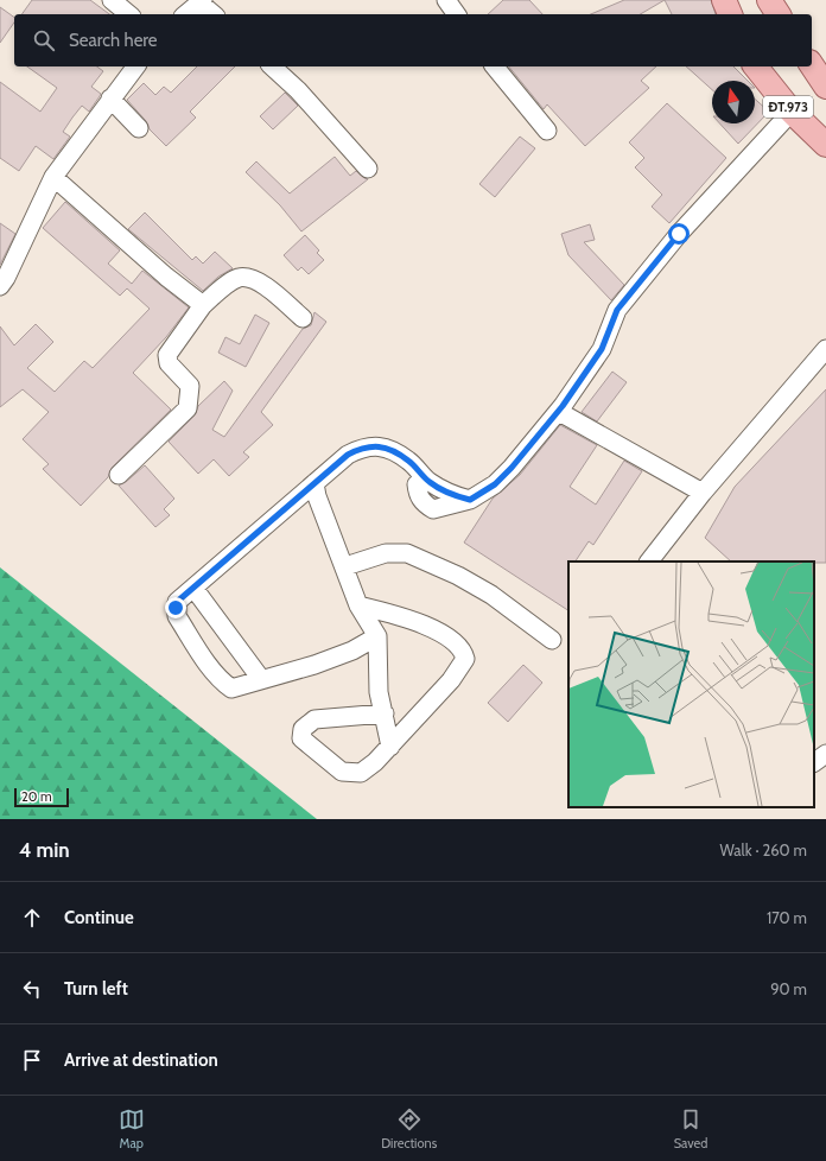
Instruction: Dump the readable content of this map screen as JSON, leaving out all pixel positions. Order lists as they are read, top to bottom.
{
  "streets": {
    "main road": ["ĐT.973"]
  },
  "scale_bar": "20 m",
  "north": "top",
  "page": {
    "search": "Search here",
    "scale": "20 m",
    "heading": ["4 min", "Walk · 260 m"],
    "list": [
      ["Continue", "170 m"],
      ["Turn left", "90 m"],
      "Arrive at destination"
    ],
    "nav": ["Map", "Directions", "Saved"]
  }
}
